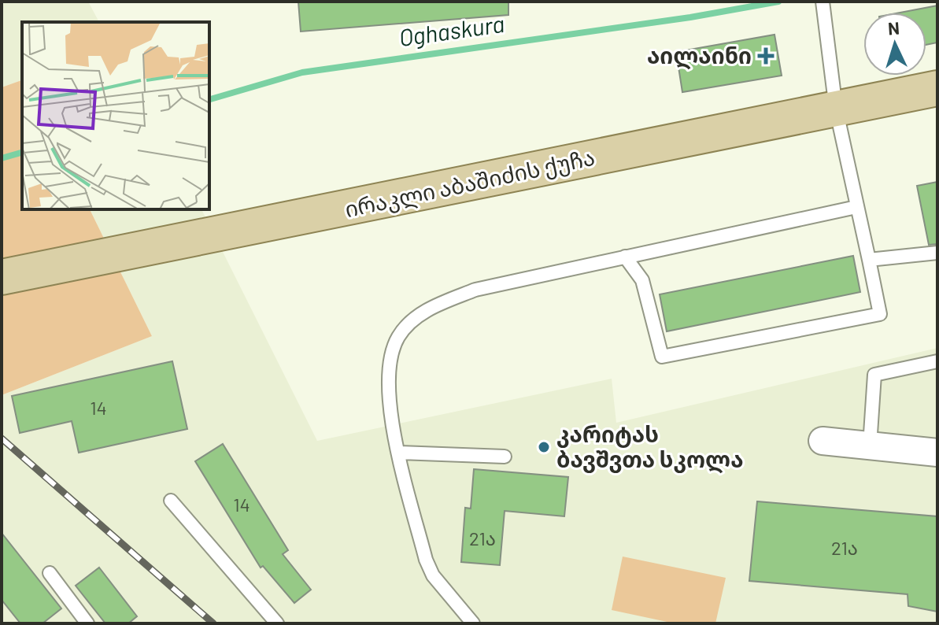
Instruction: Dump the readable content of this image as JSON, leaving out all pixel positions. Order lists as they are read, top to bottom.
{
  "streets": {
    "main road": ["ირაკლი აბაშიძის ქუჩა"]
  },
  "water": ["Oghaskura"],
  "places": {
    "health": ["აილაინი"],
    "other": ["კარიტას ბავშვთა სკოლა"]
  },
  "house_numbers": [
    "14",
    "14",
    "21ა",
    "21ა"
  ],
  "north": "top"
}
